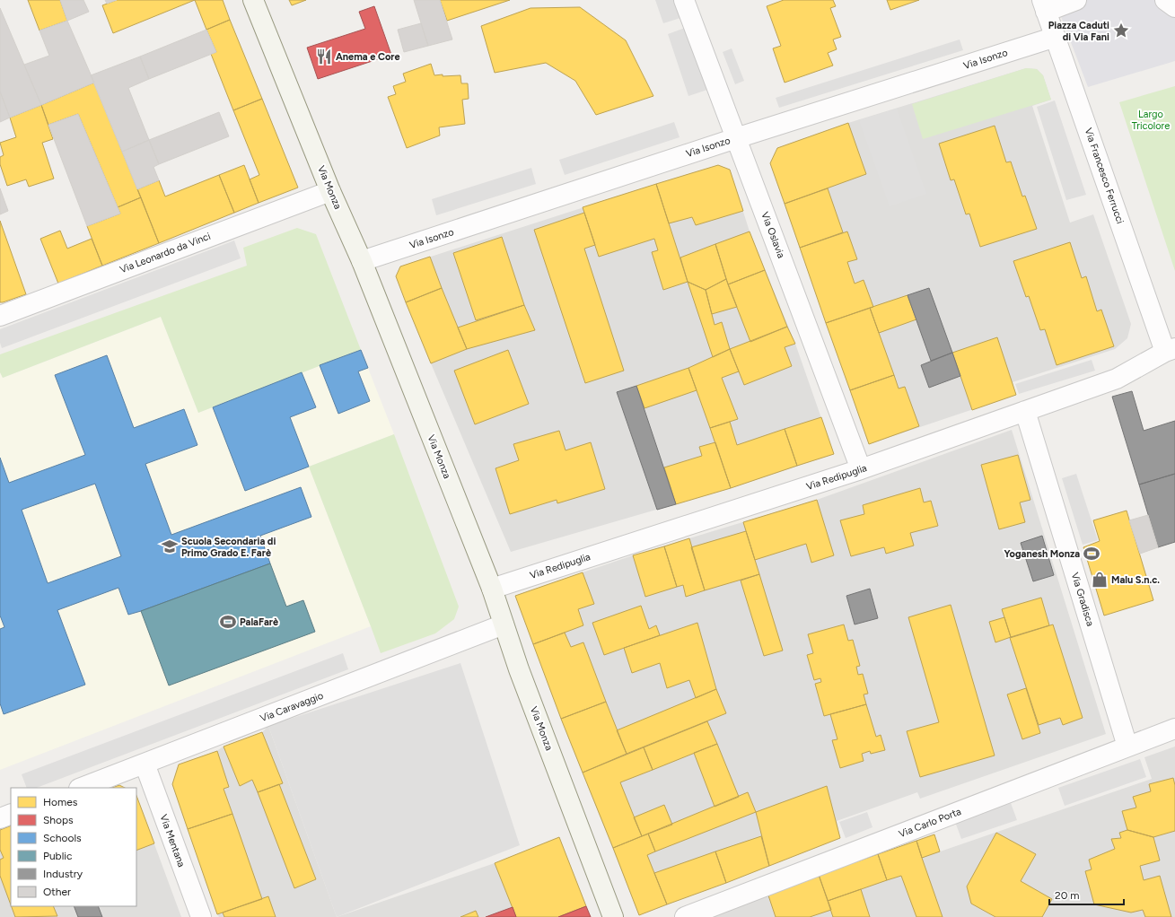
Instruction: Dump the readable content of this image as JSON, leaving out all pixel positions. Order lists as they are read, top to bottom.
{
  "streets": {
    "street": [
      "Via Isonzo",
      "Via Francesco Ferrucci",
      "Via Monza",
      "Via Oslavia",
      "Via Leonardo da Vinci",
      "Via Redipuglia",
      "Via Gradisca",
      "Via Caravaggio",
      "Via Carlo Porta",
      "Via Mentana"
    ]
  },
  "crossings": [
    ["Via Isonzo", "Via Francesco Ferrucci"],
    ["Via Isonzo", "Via Monza"],
    ["Via Isonzo", "Via Oslavia"],
    ["Via Francesco Ferrucci", "Via Redipuglia"],
    ["Via Monza", "Via Leonardo da Vinci"],
    ["Via Monza", "Via Redipuglia"],
    ["Via Monza", "Via Caravaggio"],
    ["Via Oslavia", "Via Redipuglia"],
    ["Via Redipuglia", "Via Gradisca"],
    ["Via Gradisca", "Via Carlo Porta"],
    ["Via Caravaggio", "Via Mentana"]
  ],
  "parks": ["Largo Tricolore"],
  "places": {
    "place": ["Piazza Caduti di Via Fani"],
    "restaurant": ["Anema e Core"],
    "school or university": ["Scuola Secondaria di Primo Grado E. Farè"],
    "sports": ["Yoganesh Monza", "PalaFarè"],
    "shop": ["Malu S.n.c."]
  },
  "legend": [
    "Homes",
    "Shops",
    "Schools",
    "Public",
    "Industry",
    "Other"
  ],
  "scale_bar": "20 m"
}
